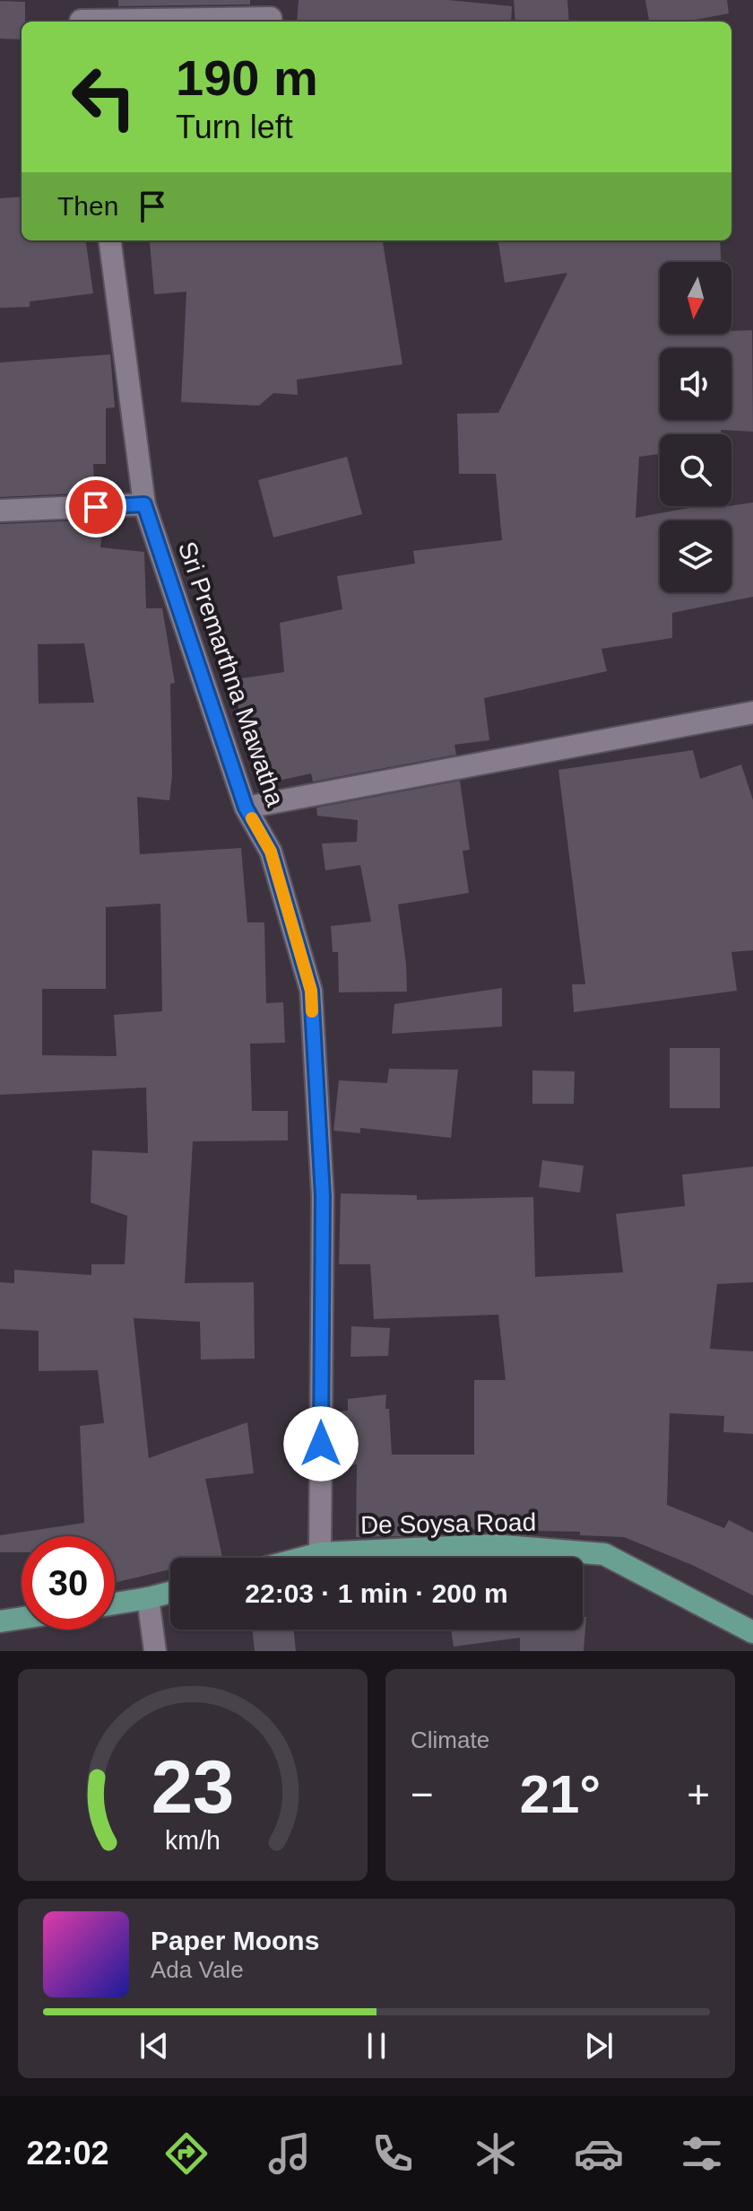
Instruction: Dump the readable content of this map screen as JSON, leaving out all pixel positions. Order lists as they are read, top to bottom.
{
  "streets": {
    "main road": ["De Soysa Road"],
    "street": ["Sri Premarthna Mawatha"]
  },
  "crossings": [
    ["Sri Premarthna Mawatha", "De Soysa Road"]
  ],
  "north": "bottom",
  "page": {
    "turn": ["190 m", "Turn left"],
    "then": "Then",
    "limit": "30",
    "trip": "22:03 · 1 min · 200 m",
    "tile": "Climate",
    "heat": ["−", "21°", "+"],
    "song": ["Paper Moons", "Ada Vale"],
    "tabs": "22:02",
    "gauge": ["23", "km/h"]
  }
}
